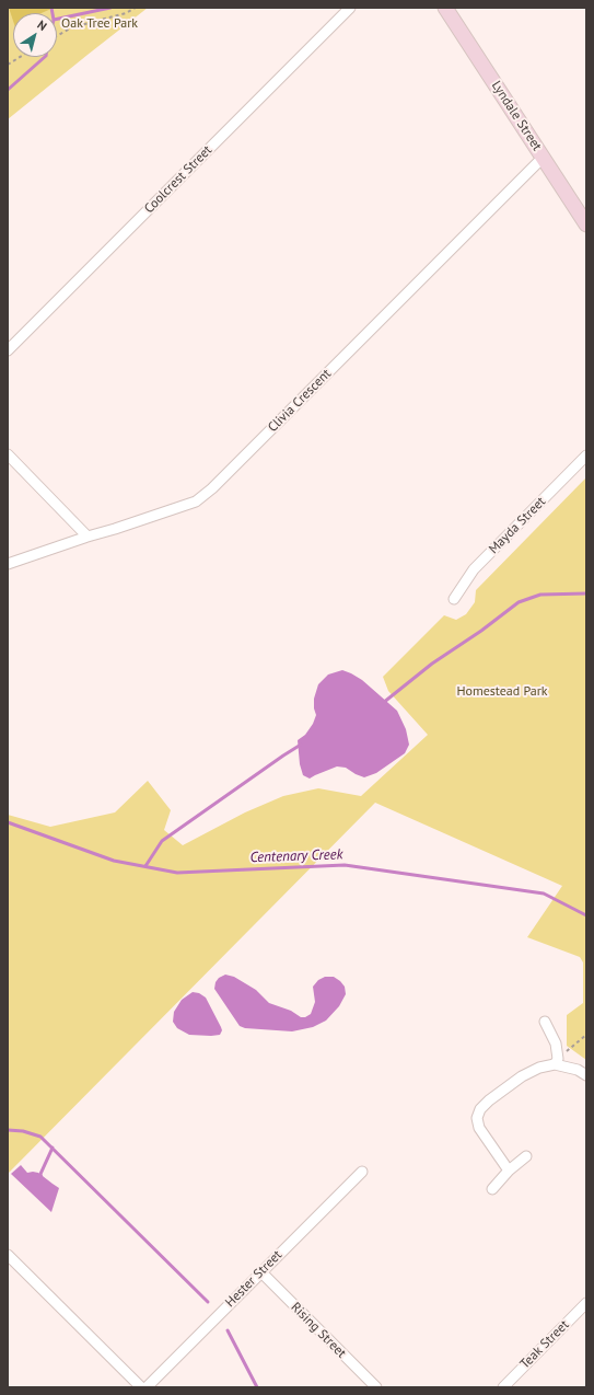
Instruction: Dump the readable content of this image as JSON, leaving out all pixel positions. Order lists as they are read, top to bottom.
{
  "streets": {
    "street": [
      "Lyndale Street",
      "Coolcrest Street",
      "Clivia Crescent",
      "Mayda Street",
      "Hester Street",
      "Rising Street",
      "Teak Street"
    ]
  },
  "crossings": [
    ["Lyndale Street", "Clivia Crescent"],
    ["Hester Street", "Rising Street"]
  ],
  "water": ["Centenary Creek"],
  "parks": ["Oak Tree Park", "Homestead Park"],
  "north": "top right"
}
